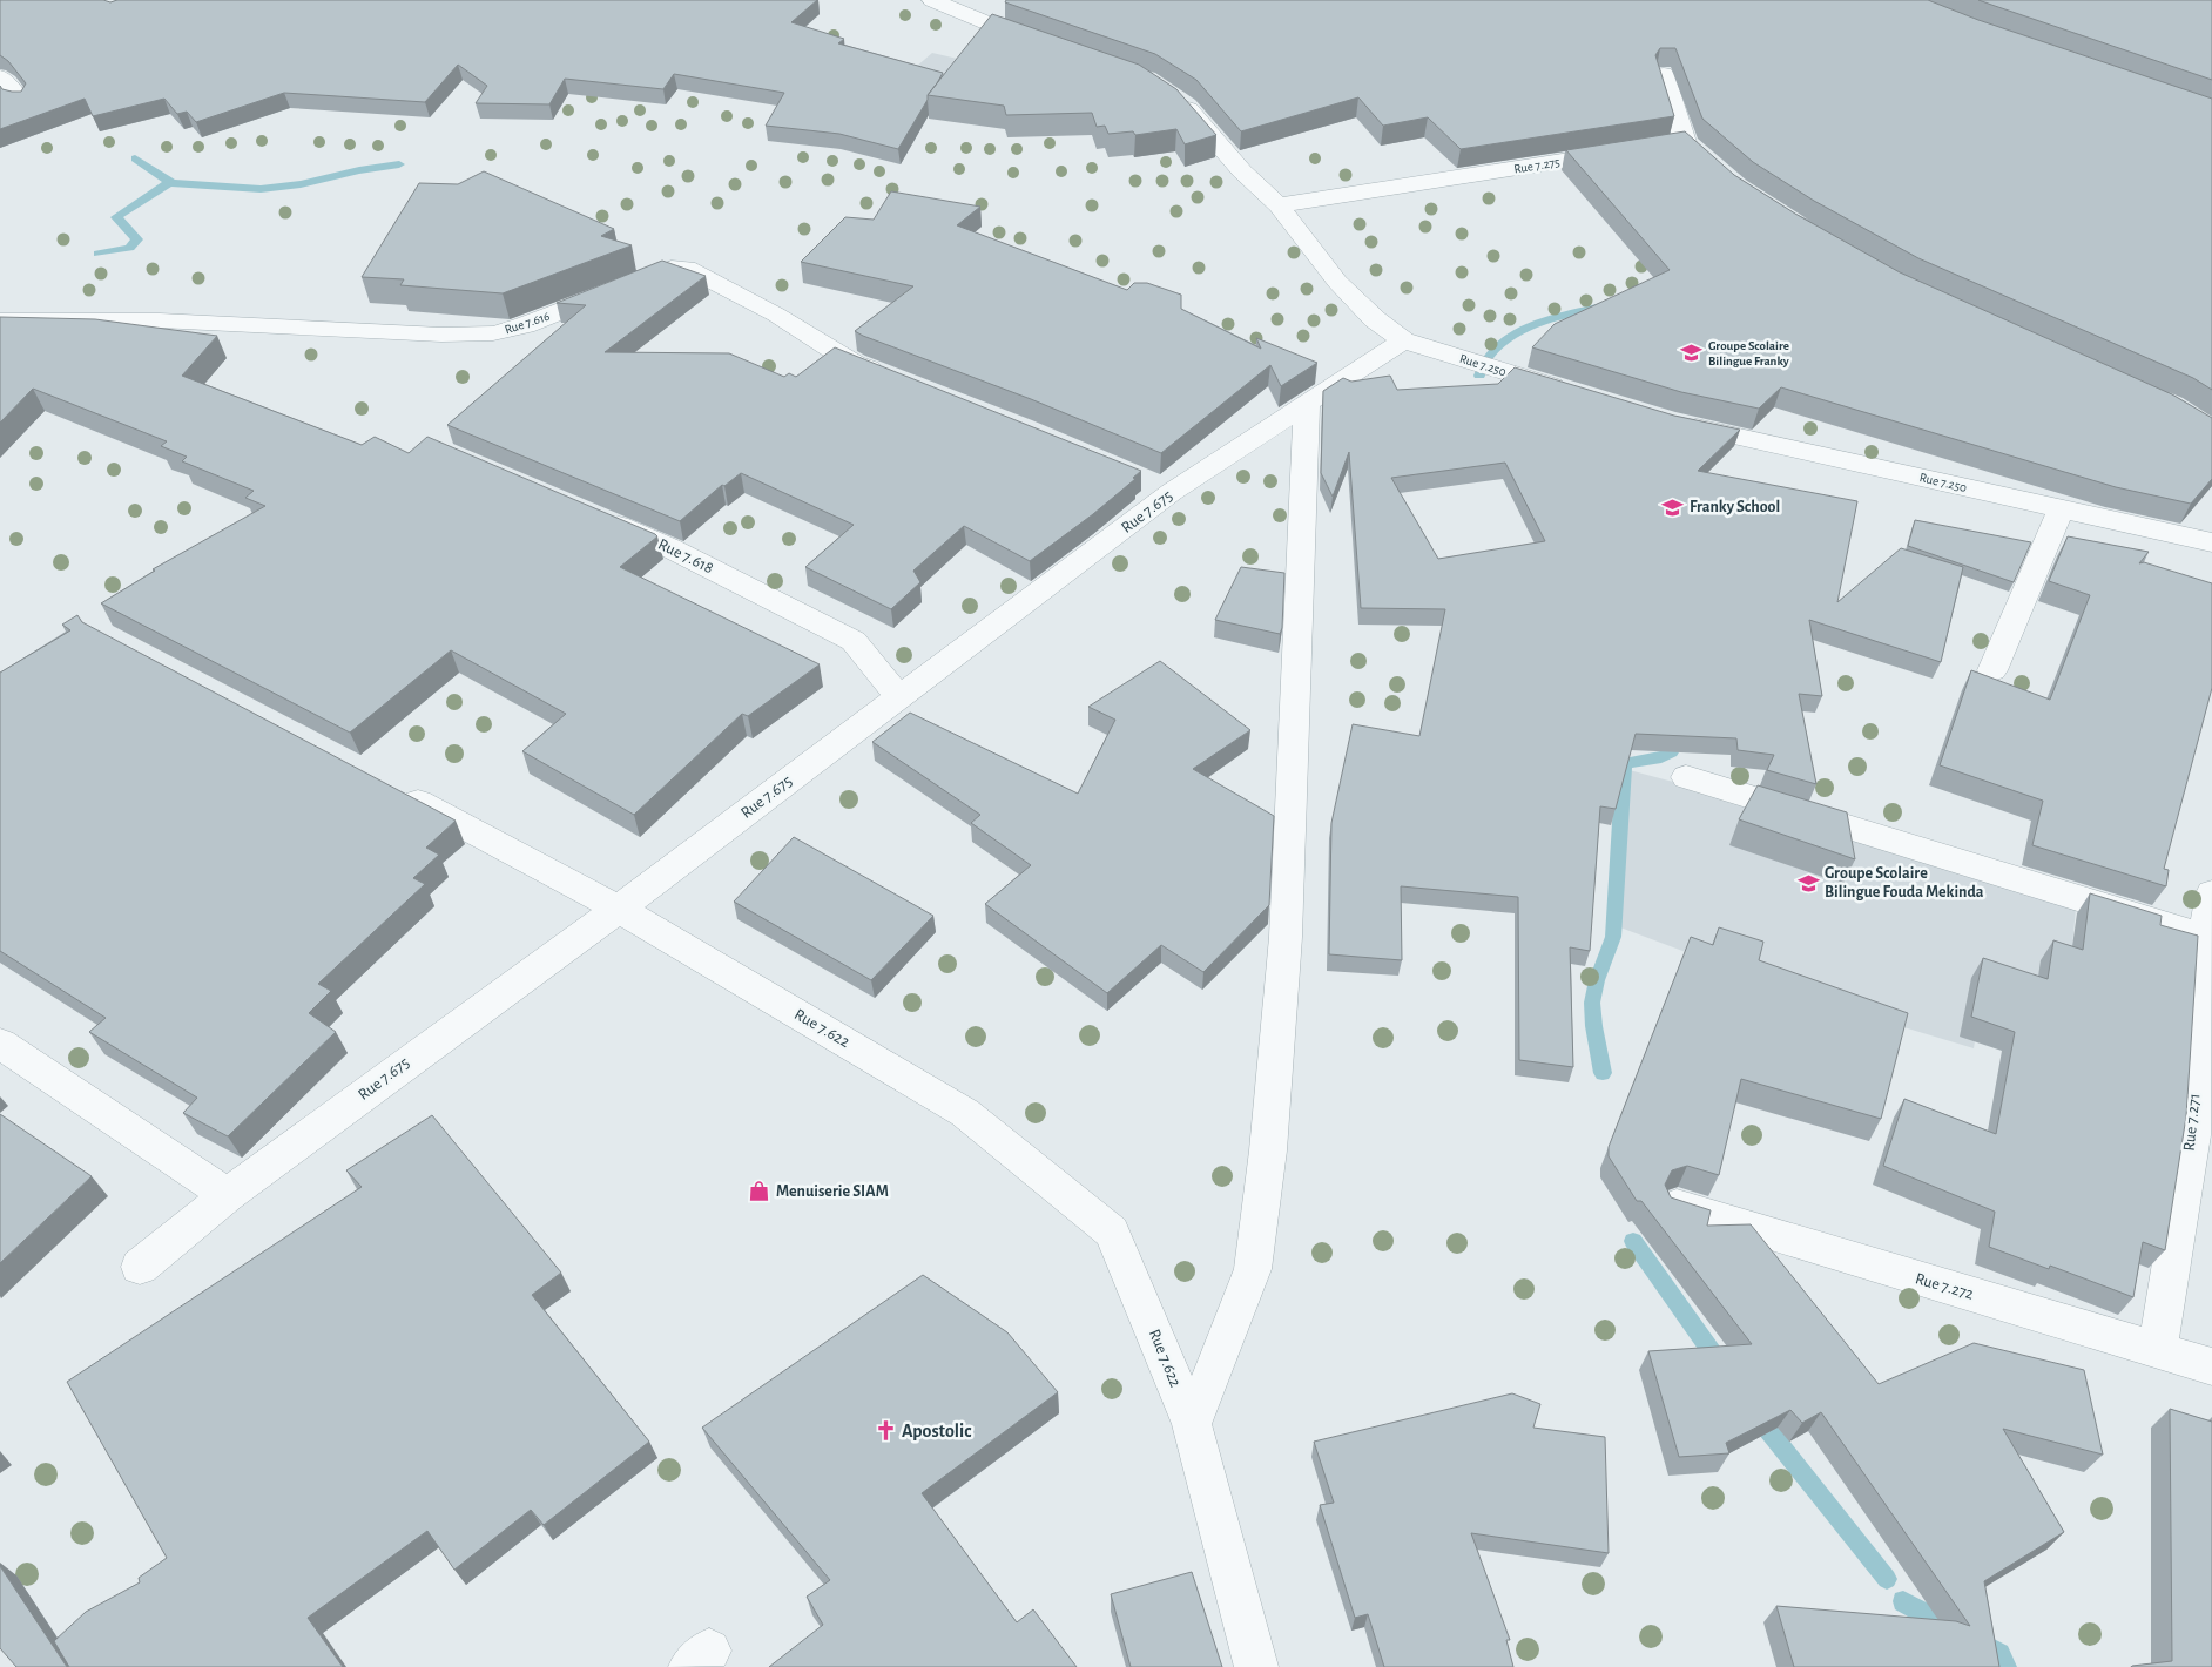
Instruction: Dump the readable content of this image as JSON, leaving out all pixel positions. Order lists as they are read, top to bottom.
{
  "streets": {
    "street": [
      "Rue 7.275",
      "Rue 7.616",
      "Rue 7.250",
      "Rue 7.675",
      "Rue 7.618",
      "Rue 7.622",
      "Rue 7.271",
      "Rue 7.272"
    ]
  },
  "crossings": [
    ["Rue 7.275", "Rue 7.250"],
    ["Rue 7.250", "Rue 7.675"],
    ["Rue 7.675", "Rue 7.618"],
    ["Rue 7.675", "Rue 7.622"],
    ["Rue 7.271", "Rue 7.272"]
  ],
  "places": {
    "school or university": ["Groupe Scolaire Bilingue Franky", "Franky School", "Groupe Scolaire Bilingue Fouda Mekinda"],
    "shop": ["Menuiserie SIAM"],
    "church": ["Apostolic"]
  }
}
